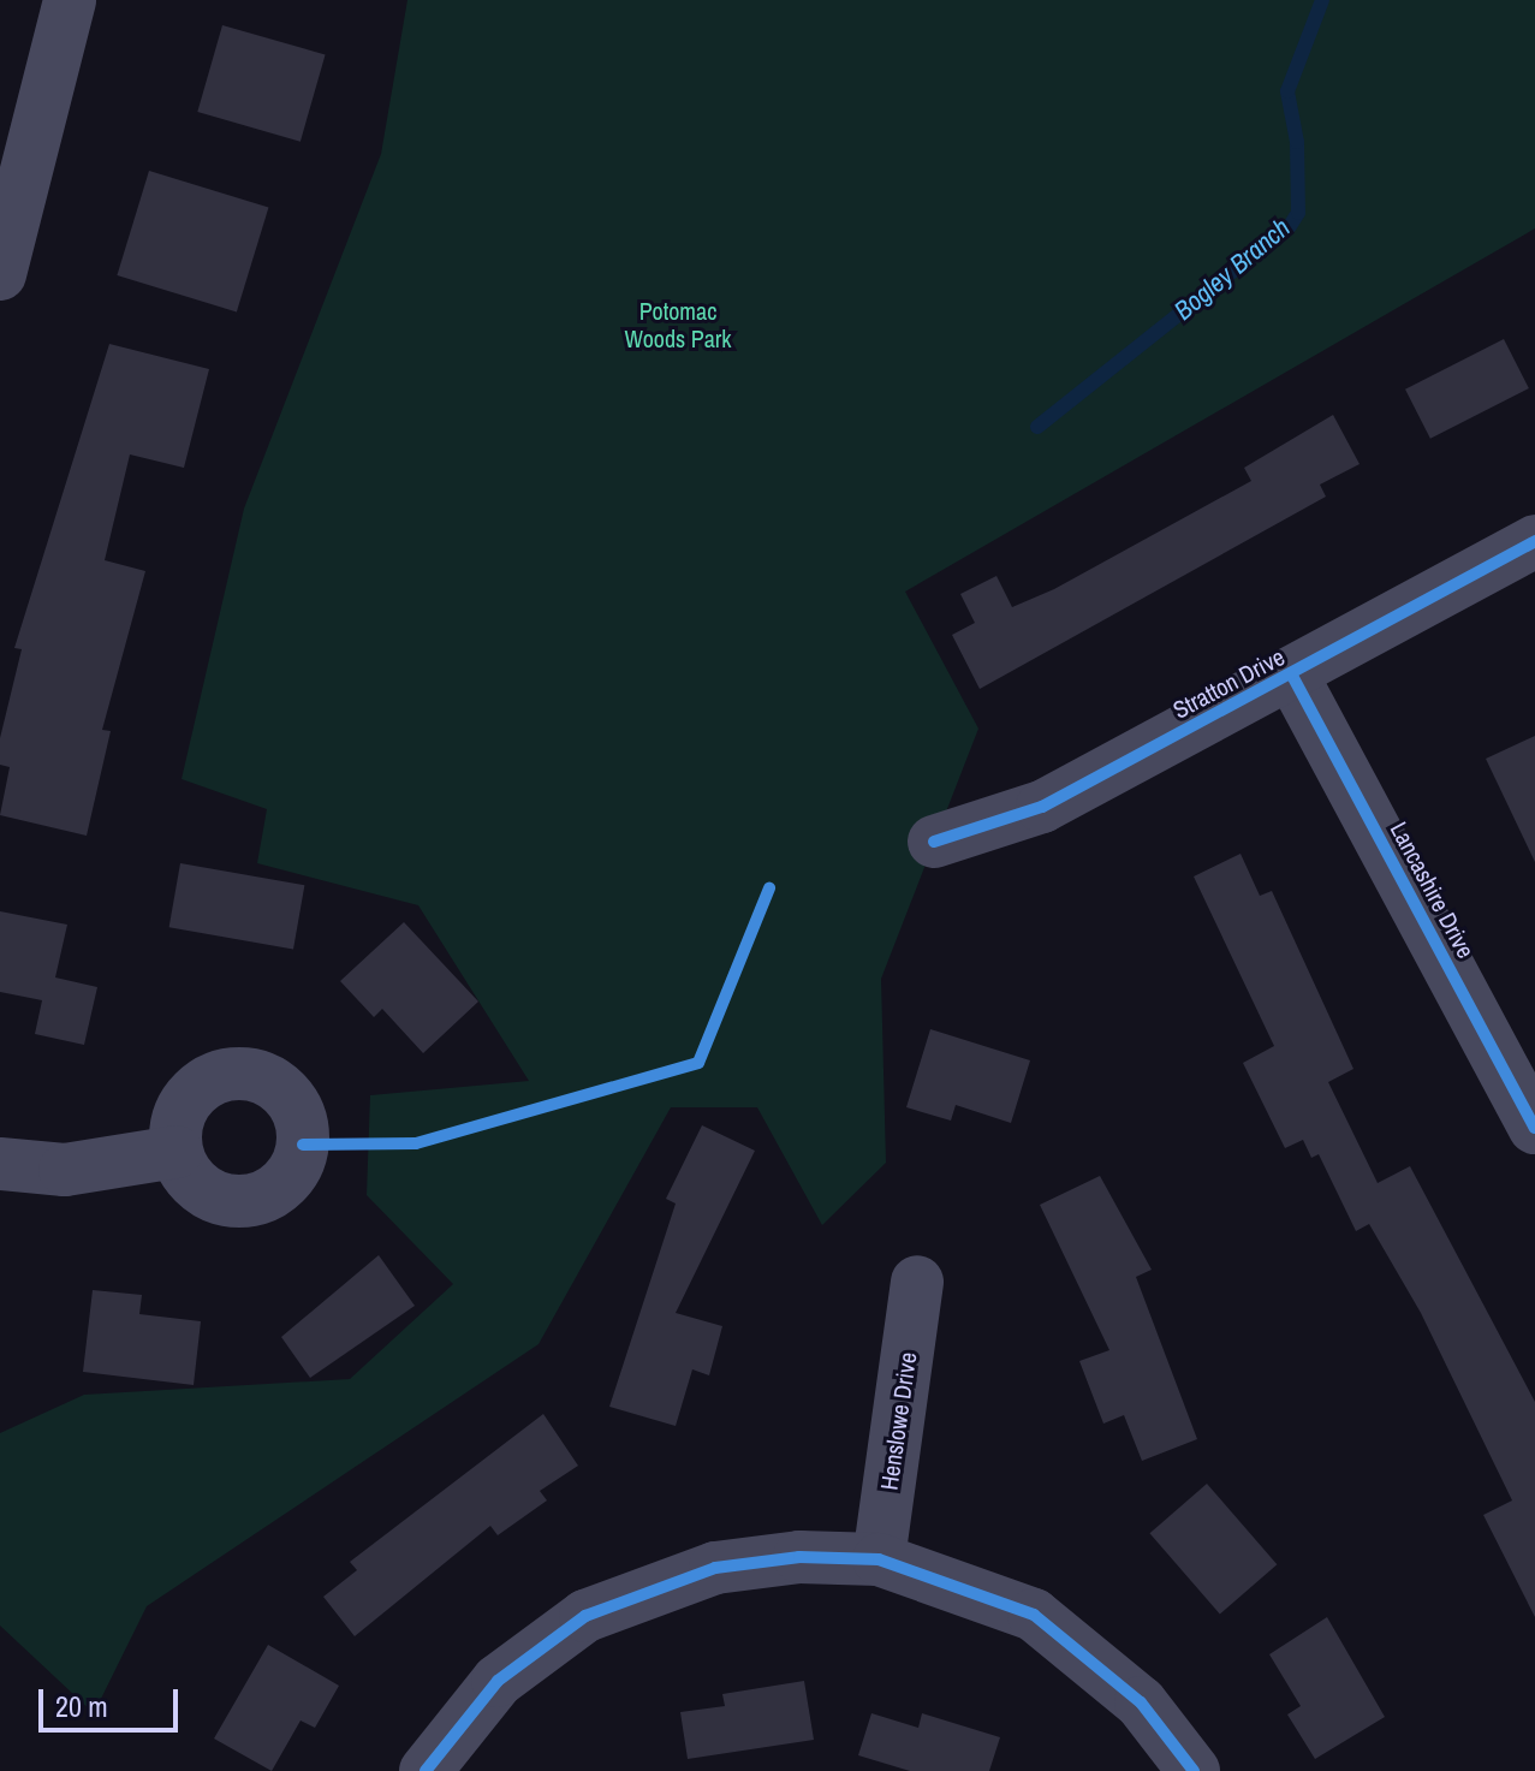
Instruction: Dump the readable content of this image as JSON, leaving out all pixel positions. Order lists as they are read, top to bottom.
{
  "streets": {
    "street": ["Stratton Drive", "Lancashire Drive", "Henslowe Drive"]
  },
  "crossings": [
    ["Stratton Drive", "Lancashire Drive"]
  ],
  "water": ["Bogley Branch"],
  "parks": ["Potomac Woods Park"],
  "scale_bar": "20 m"
}
